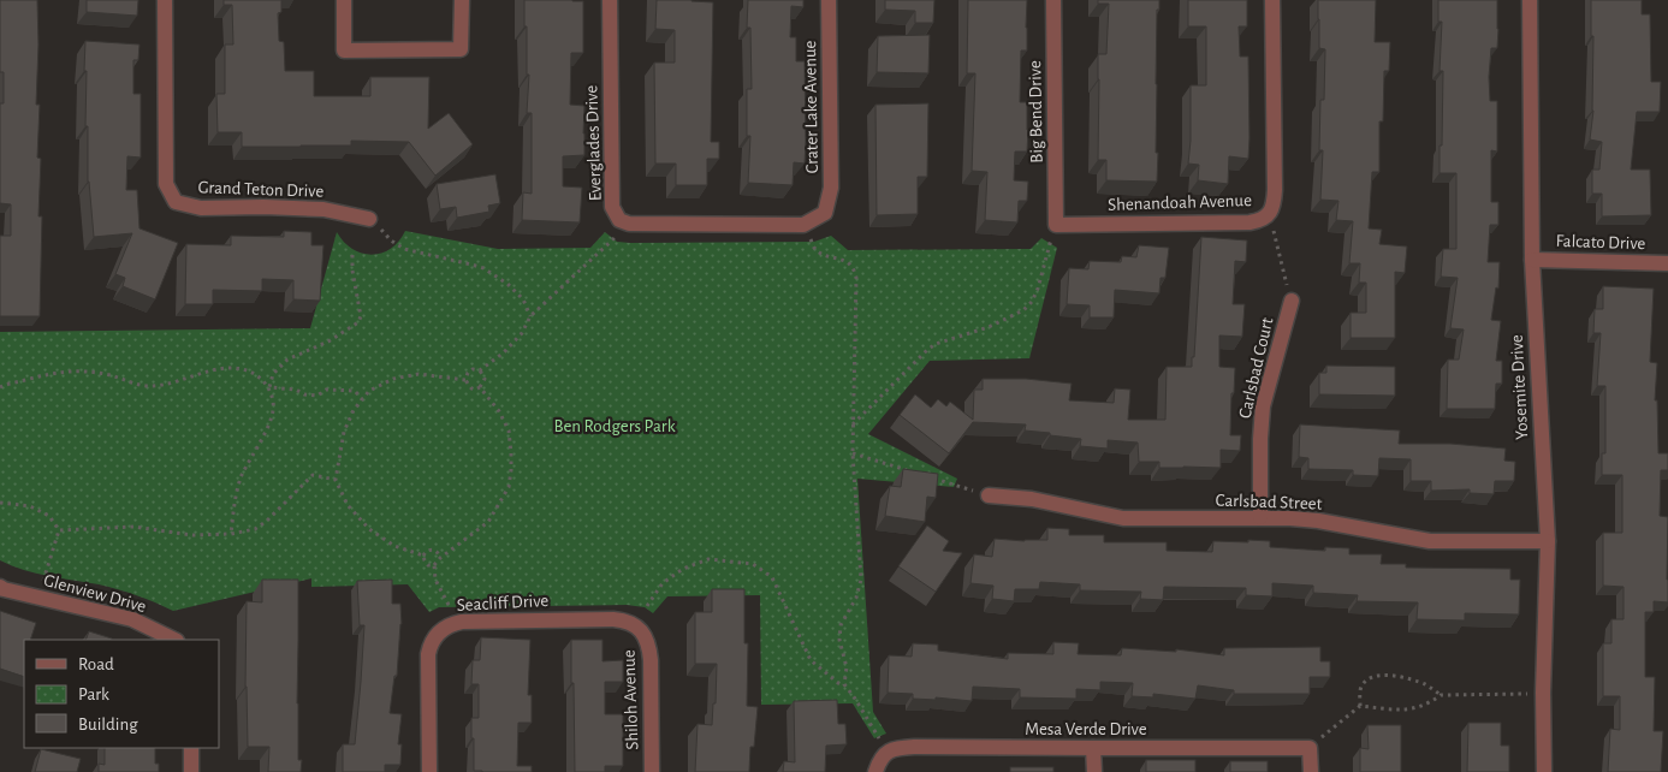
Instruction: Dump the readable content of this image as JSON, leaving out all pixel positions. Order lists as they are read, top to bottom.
{
  "streets": {
    "street": [
      "Crater Lake Avenue",
      "Big Bend Drive",
      "Everglades Drive",
      "Grand Teton Drive",
      "Shenandoah Avenue",
      "Falcato Drive",
      "Carlsbad Court",
      "Yosemite Drive",
      "Carlsbad Street",
      "Glenview Drive",
      "Seacliff Drive",
      "Shiloh Avenue",
      "Mesa Verde Drive"
    ]
  },
  "crossings": [
    ["Big Bend Drive", "Shenandoah Avenue"],
    ["Falcato Drive", "Yosemite Drive"],
    ["Carlsbad Court", "Carlsbad Street"],
    ["Yosemite Drive", "Carlsbad Street"],
    ["Seacliff Drive", "Shiloh Avenue"]
  ],
  "parks": ["Ben Rodgers Park"],
  "legend": ["Road", "Park", "Building"]
}
